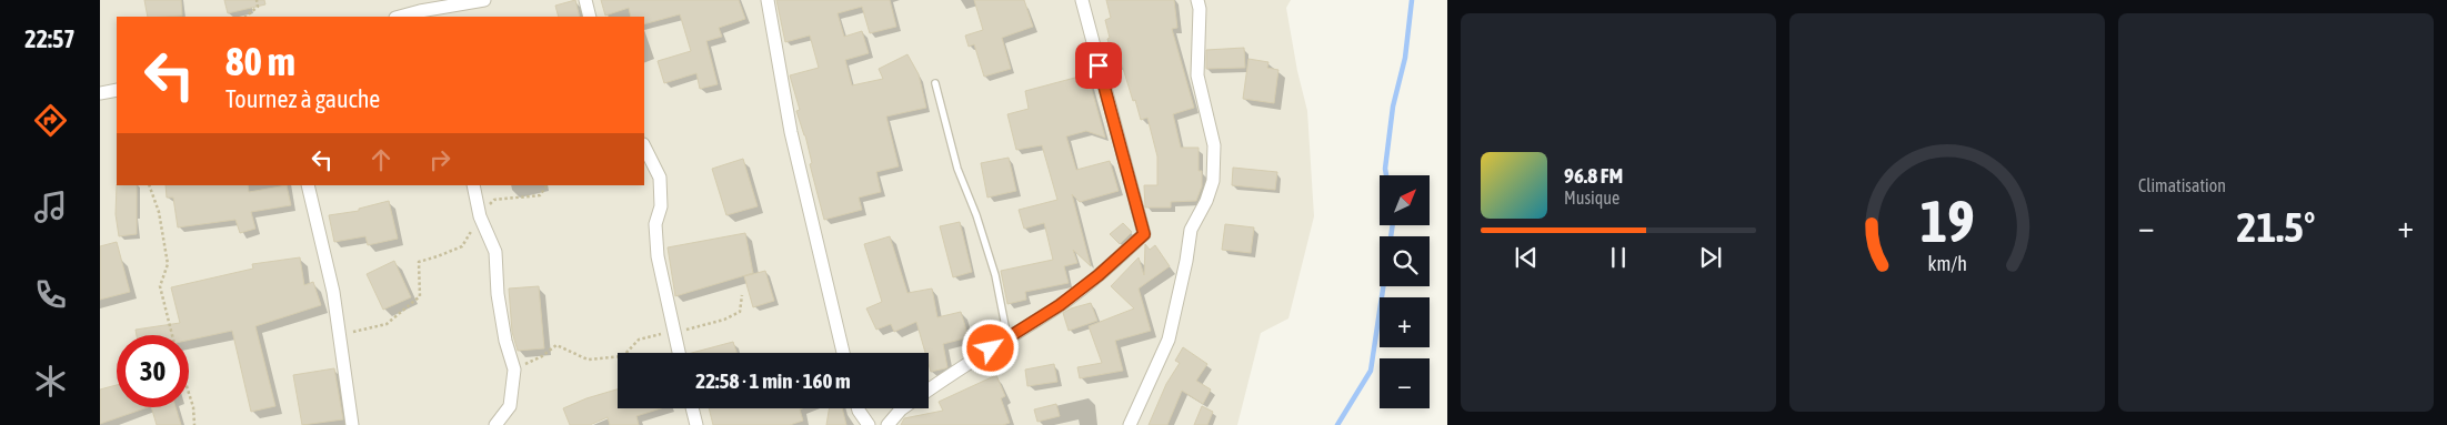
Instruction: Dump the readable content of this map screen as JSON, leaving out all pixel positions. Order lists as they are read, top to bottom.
{
  "north": "top right",
  "page": {
    "tabs": "22:57",
    "tile": "Climatisation",
    "turn": ["80 m", "Tournez à gauche"],
    "song": ["96.8 FM", "Musique"],
    "map_buttons": ["+", "−"],
    "heat": ["−", "21.5°", "+"],
    "limit": "30",
    "trip": "22:58 · 1 min · 160 m",
    "gauge": ["19", "km/h"]
  }
}
